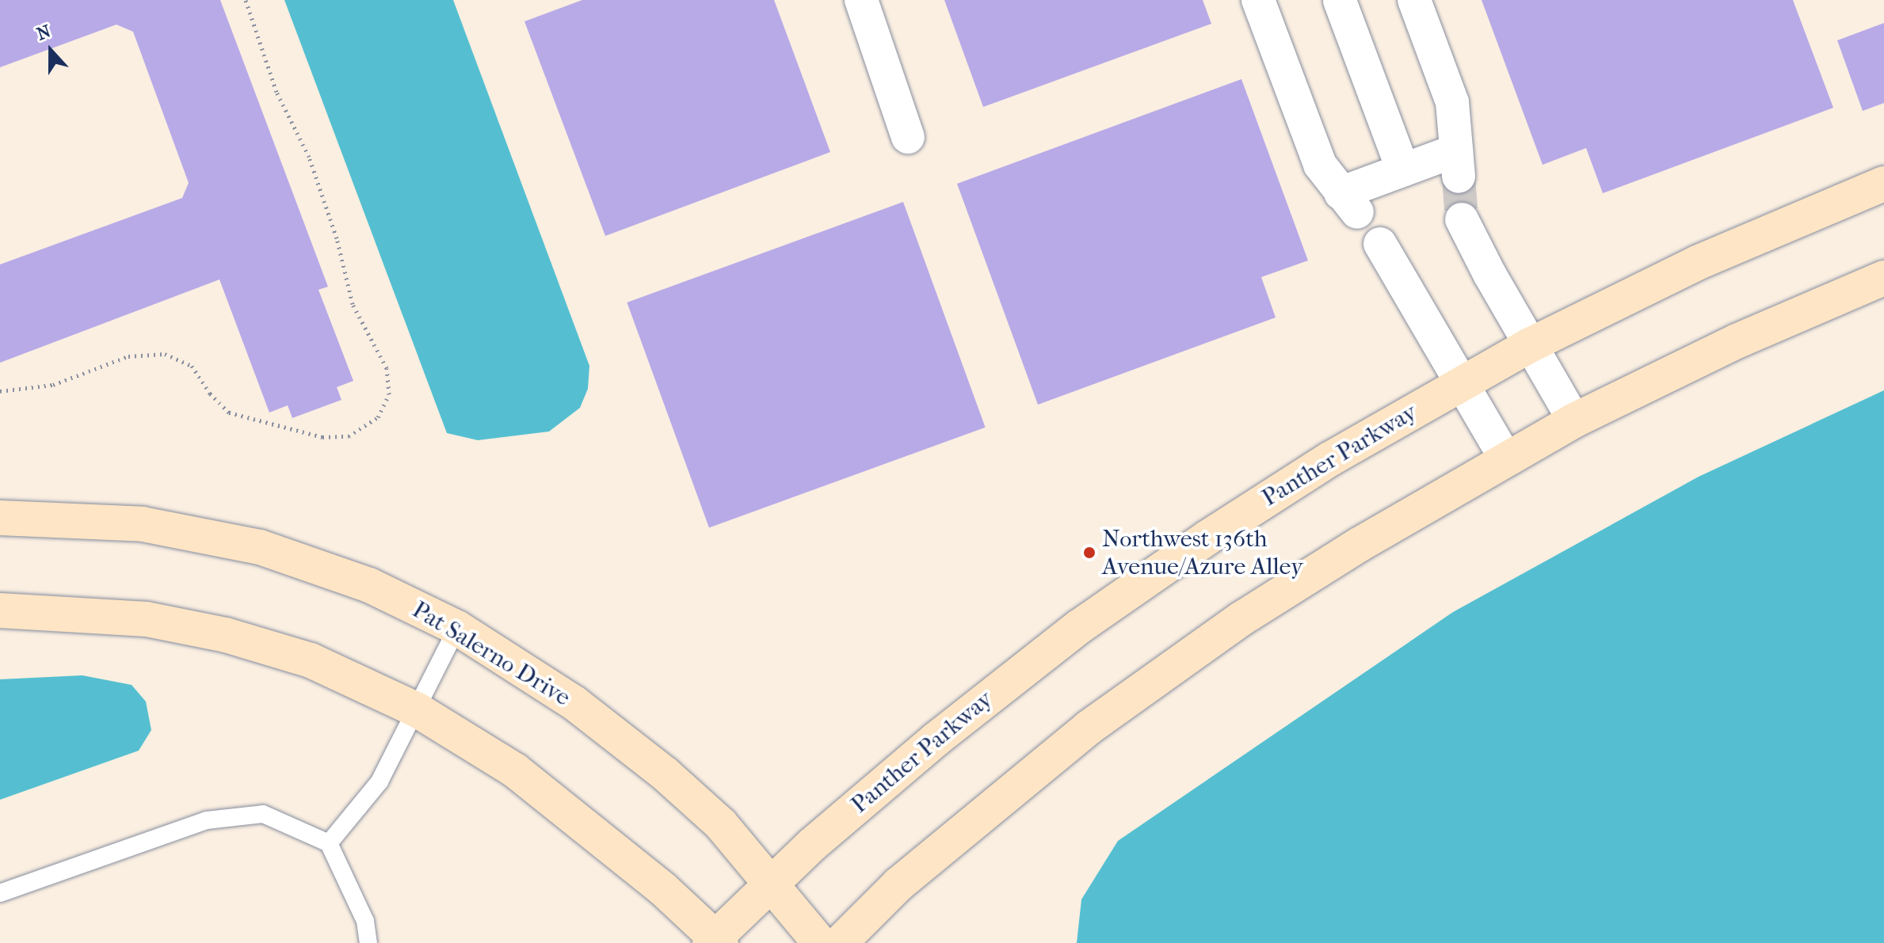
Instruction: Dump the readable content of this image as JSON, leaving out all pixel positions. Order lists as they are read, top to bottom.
{
  "streets": {
    "main road": ["Panther Parkway", "Pat Salerno Drive"]
  },
  "crossings": [
    ["Panther Parkway", "Pat Salerno Drive"]
  ],
  "places": ["Northwest 136th Avenue/Azure Alley"],
  "north": "top"
}
